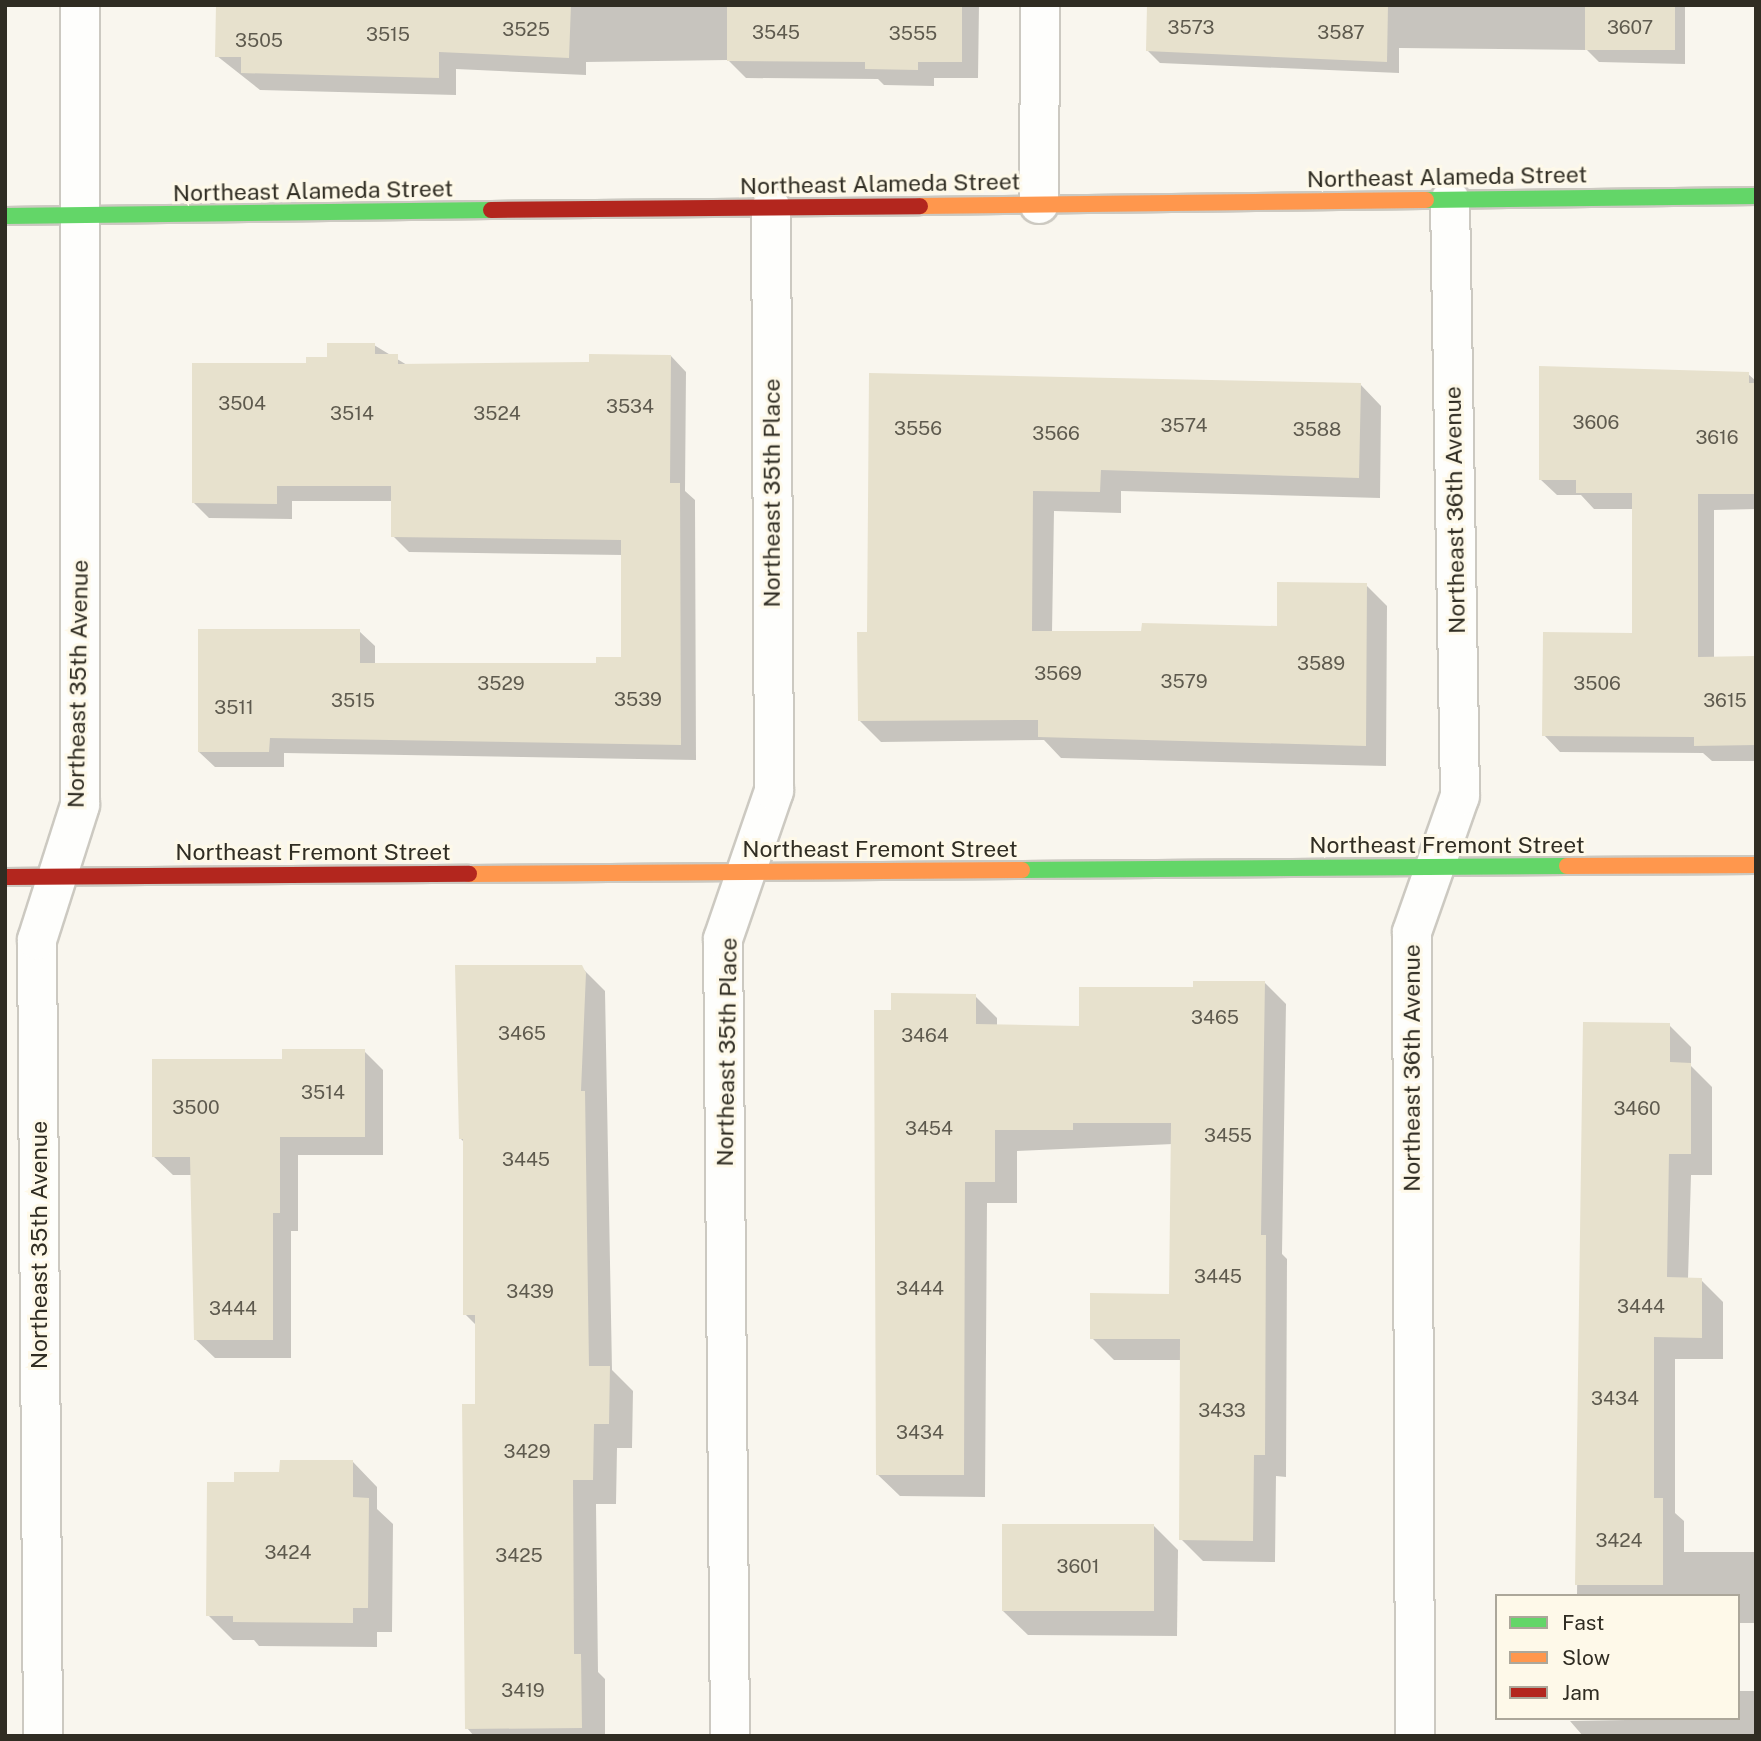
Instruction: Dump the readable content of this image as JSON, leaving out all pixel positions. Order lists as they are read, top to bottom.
{
  "streets": {
    "street": [
      "Northeast Alameda Street",
      "Northeast 35th Place",
      "Northeast 36th Avenue",
      "Northeast 35th Avenue",
      "Northeast Fremont Street"
    ]
  },
  "crossings": [
    ["Northeast Alameda Street", "Northeast 35th Place"],
    ["Northeast Alameda Street", "Northeast 36th Avenue"],
    ["Northeast Alameda Street", "Northeast 35th Avenue"],
    ["Northeast 35th Place", "Northeast Fremont Street"],
    ["Northeast 36th Avenue", "Northeast Fremont Street"],
    ["Northeast 35th Avenue", "Northeast Fremont Street"]
  ],
  "house_numbers": [
    "3573",
    "3607",
    "3525",
    "3545",
    "3587",
    "3555",
    "3515",
    "3505",
    "3504",
    "3534",
    "3514",
    "3524",
    "3606",
    "3574",
    "3556",
    "3588",
    "3566",
    "3616",
    "3589",
    "3569",
    "3579",
    "3529",
    "3506",
    "3539",
    "3515",
    "3615",
    "3511",
    "3465",
    "3465",
    "3464",
    "3514",
    "3500",
    "3460",
    "3454",
    "3455",
    "3445",
    "3445",
    "3444",
    "3439",
    "3444",
    "3444",
    "3434",
    "3433",
    "3434",
    "3429",
    "3424",
    "3424",
    "3425",
    "3601",
    "3419"
  ],
  "legend": ["Fast", "Slow", "Jam"]
}
